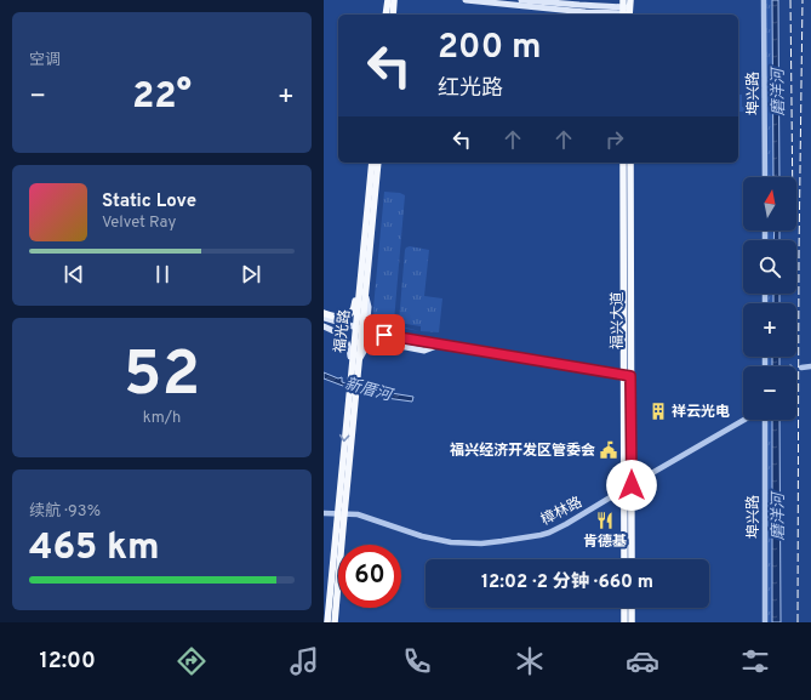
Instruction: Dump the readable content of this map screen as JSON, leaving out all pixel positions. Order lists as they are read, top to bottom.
{
  "streets": {
    "main road": ["福兴大道", "福光路"],
    "street": ["埠兴路", "樟林路"]
  },
  "crossings": [
    ["福兴大道", "樟林路"],
    ["福光路", "樟林路"]
  ],
  "water": ["磨洋河", "新厝河"],
  "places": {
    "building": ["祥云光电"],
    "public building": ["福兴经济开发区管委会"],
    "restaurant": ["肯德基"]
  },
  "north": "top",
  "page": {
    "tile": [
      "空调",
      ["52", "km/h"],
      ["续航 · 93%", "465 km"]
    ],
    "turn": ["200 m", "红光路"],
    "heat": ["−", "22°", "+"],
    "map_buttons": ["+", "−"],
    "song": ["Static Love", "Velvet Ray"],
    "limit": "60",
    "trip": "12:02 · 2 分钟 · 660 m",
    "tabs": "12:00"
  }
}
